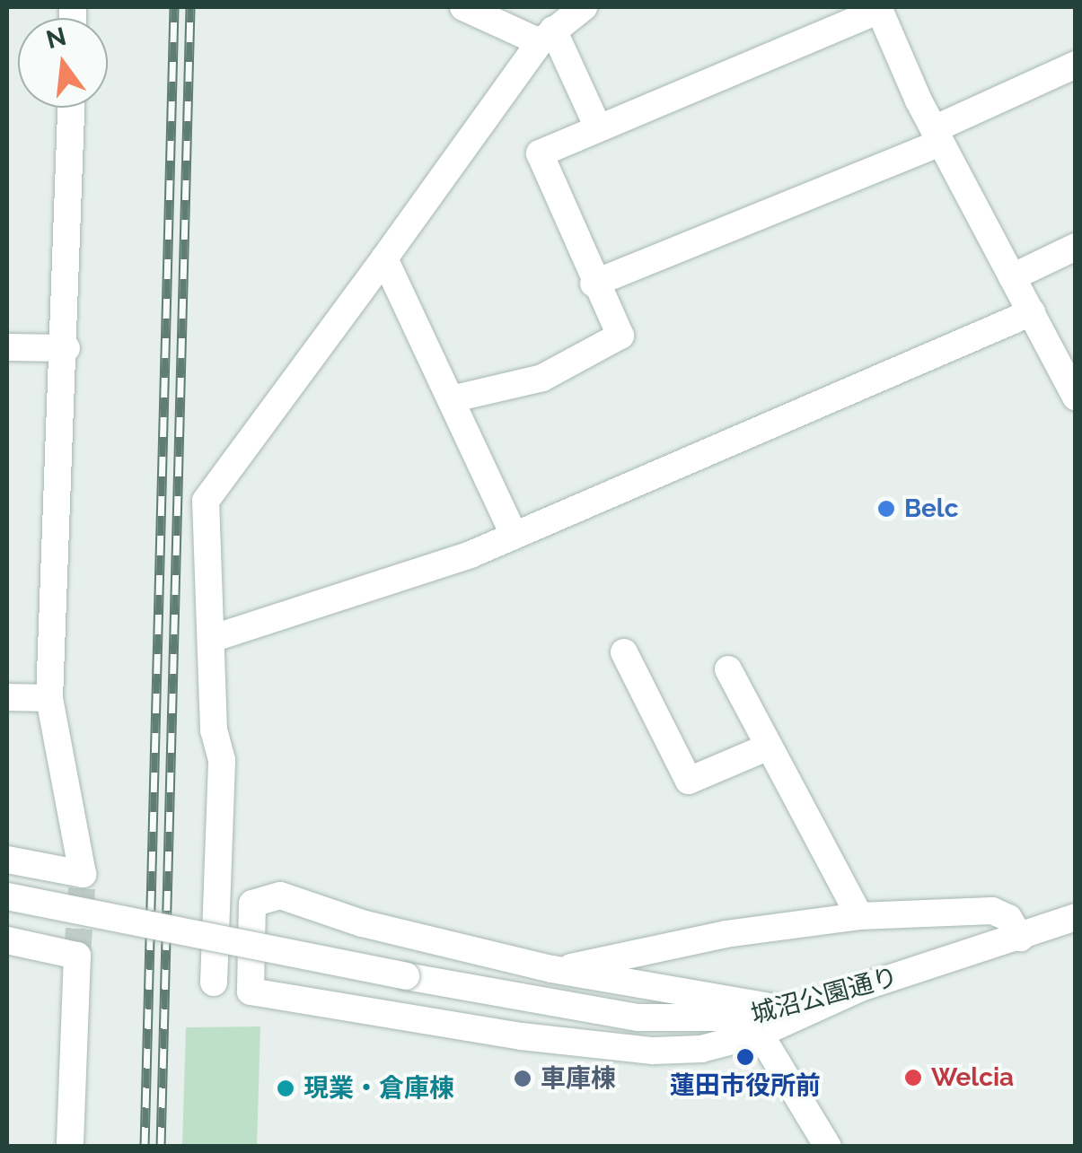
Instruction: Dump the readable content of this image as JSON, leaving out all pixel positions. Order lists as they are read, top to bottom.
{
  "streets": {
    "street": ["城沼公園通り"]
  },
  "places": [
    "Belc",
    "蓮田市役所前",
    "Welcia",
    "車庫棟",
    "現業・倉庫棟"
  ],
  "north": "top"
}
